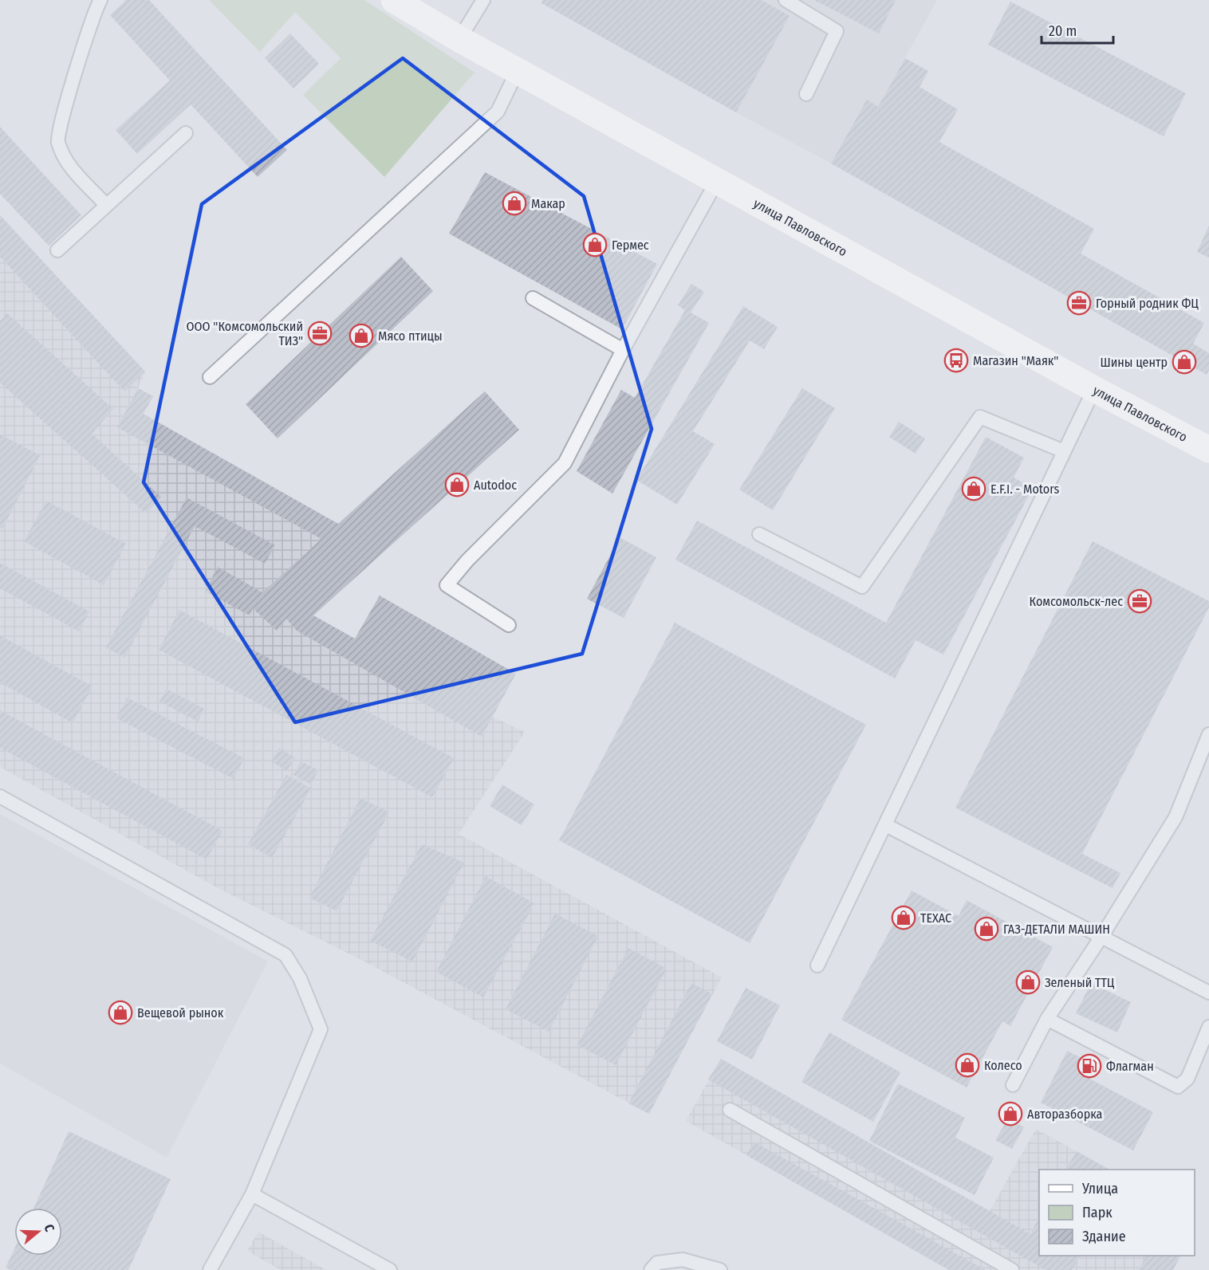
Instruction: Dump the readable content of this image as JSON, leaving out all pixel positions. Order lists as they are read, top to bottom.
{
  "streets": {
    "street": ["улица Павловского"]
  },
  "places": {
    "shop": [
      "Макар",
      "Гермес",
      "Мясо птицы",
      "Шины центр",
      "Autodoc",
      "E.F.I. - Motors",
      "ТЕХАС",
      "ГАЗ-ДЕТАЛИ МАШИН",
      "Зеленый ТТЦ",
      "Вещевой рынок",
      "Колесо",
      "Авторазборка"
    ],
    "office": ["Горный родник ФЦ", "ООО \"Комсомольский ТИЗ\"", "Комсомольск-лес"],
    "bus stop": ["Магазин \"Маяк\""],
    "fuel station": ["Флагман"]
  },
  "legend": ["Улица", "Парк", "Здание"],
  "scale_bar": "20 m",
  "north": "right"
}
